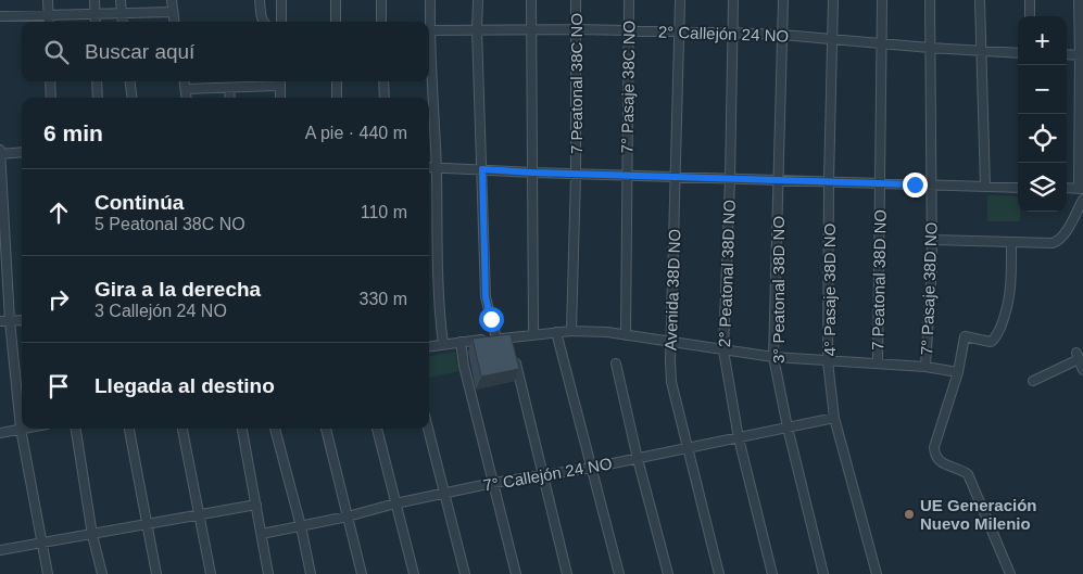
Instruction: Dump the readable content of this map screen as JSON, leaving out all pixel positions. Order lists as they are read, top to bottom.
{
  "streets": {
    "street": [
      "2° Callejón 24 NO",
      "7 Peatonal 38C NO",
      "7° Pasaje 38C NO",
      "2° Peatonal 38D NO",
      "7 Peatonal 38D NO",
      "7° Pasaje 38D NO",
      "Avenida 38D NO",
      "3° Peatonal 38D NO",
      "4° Pasaje 38D NO",
      "7° Callejón 24 NO"
    ]
  },
  "crossings": [
    ["2° Callejón 24 NO", "7 Peatonal 38C NO"],
    ["2° Callejón 24 NO", "7° Pasaje 38C NO"],
    ["2° Callejón 24 NO", "2° Peatonal 38D NO"],
    ["2° Callejón 24 NO", "7 Peatonal 38D NO"],
    ["2° Callejón 24 NO", "7° Pasaje 38D NO"],
    ["2° Callejón 24 NO", "Avenida 38D NO"],
    ["2° Callejón 24 NO", "3° Peatonal 38D NO"],
    ["2° Callejón 24 NO", "4° Pasaje 38D NO"],
    ["2° Peatonal 38D NO", "7° Callejón 24 NO"],
    ["Avenida 38D NO", "7° Callejón 24 NO"],
    ["3° Peatonal 38D NO", "7° Callejón 24 NO"],
    ["4° Pasaje 38D NO", "7° Callejón 24 NO"]
  ],
  "places": ["UE Generación Nuevo Milenio"],
  "page": {
    "map_buttons": ["+", "−"],
    "search": "Buscar aquí",
    "heading": ["6 min", "A pie · 440 m"],
    "list": [
      ["Continúa", "5 Peatonal 38C NO", "110 m"],
      ["Gira a la derecha", "3 Callejón 24 NO", "330 m"],
      "Llegada al destino"
    ]
  }
}
